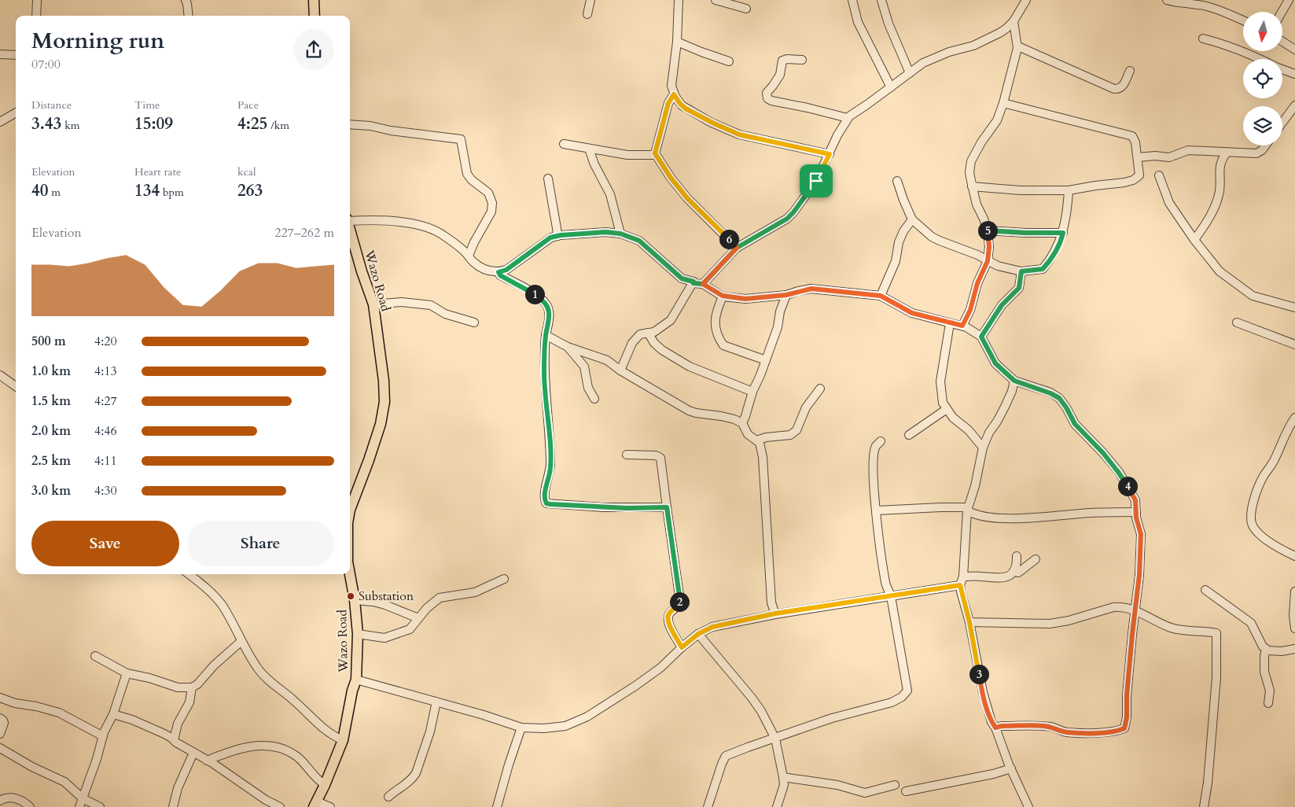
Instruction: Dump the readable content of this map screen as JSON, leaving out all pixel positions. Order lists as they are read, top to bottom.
{
  "streets": {
    "main road": ["Wazo Road"]
  },
  "places": ["Substation"],
  "north": "bottom",
  "page": {
    "heading": ["Morning run", "07:00"],
    "stats": [
      ["Distance", "3.43 km"],
      ["Time", "15:09"],
      ["Pace", "4:25 /km"],
      ["Elevation", "40 m"],
      ["Heart rate", "134 bpm"],
      ["kcal", "263"]
    ],
    "chart": ["Elevation", "227–262 m"],
    "pins": [
      "5",
      "6",
      "1",
      "4",
      "2",
      "3"
    ],
    "list": [
      {
        "name": "500 m",
        "note": "4:20"
      },
      {
        "name": "1.0 km",
        "note": "4:13"
      },
      {
        "name": "1.5 km",
        "note": "4:27"
      },
      {
        "name": "2.0 km",
        "note": "4:46"
      },
      {
        "name": "2.5 km",
        "note": "4:11"
      },
      {
        "name": "3.0 km",
        "note": "4:30"
      }
    ],
    "buttons": ["Save", "Share"]
  }
}
